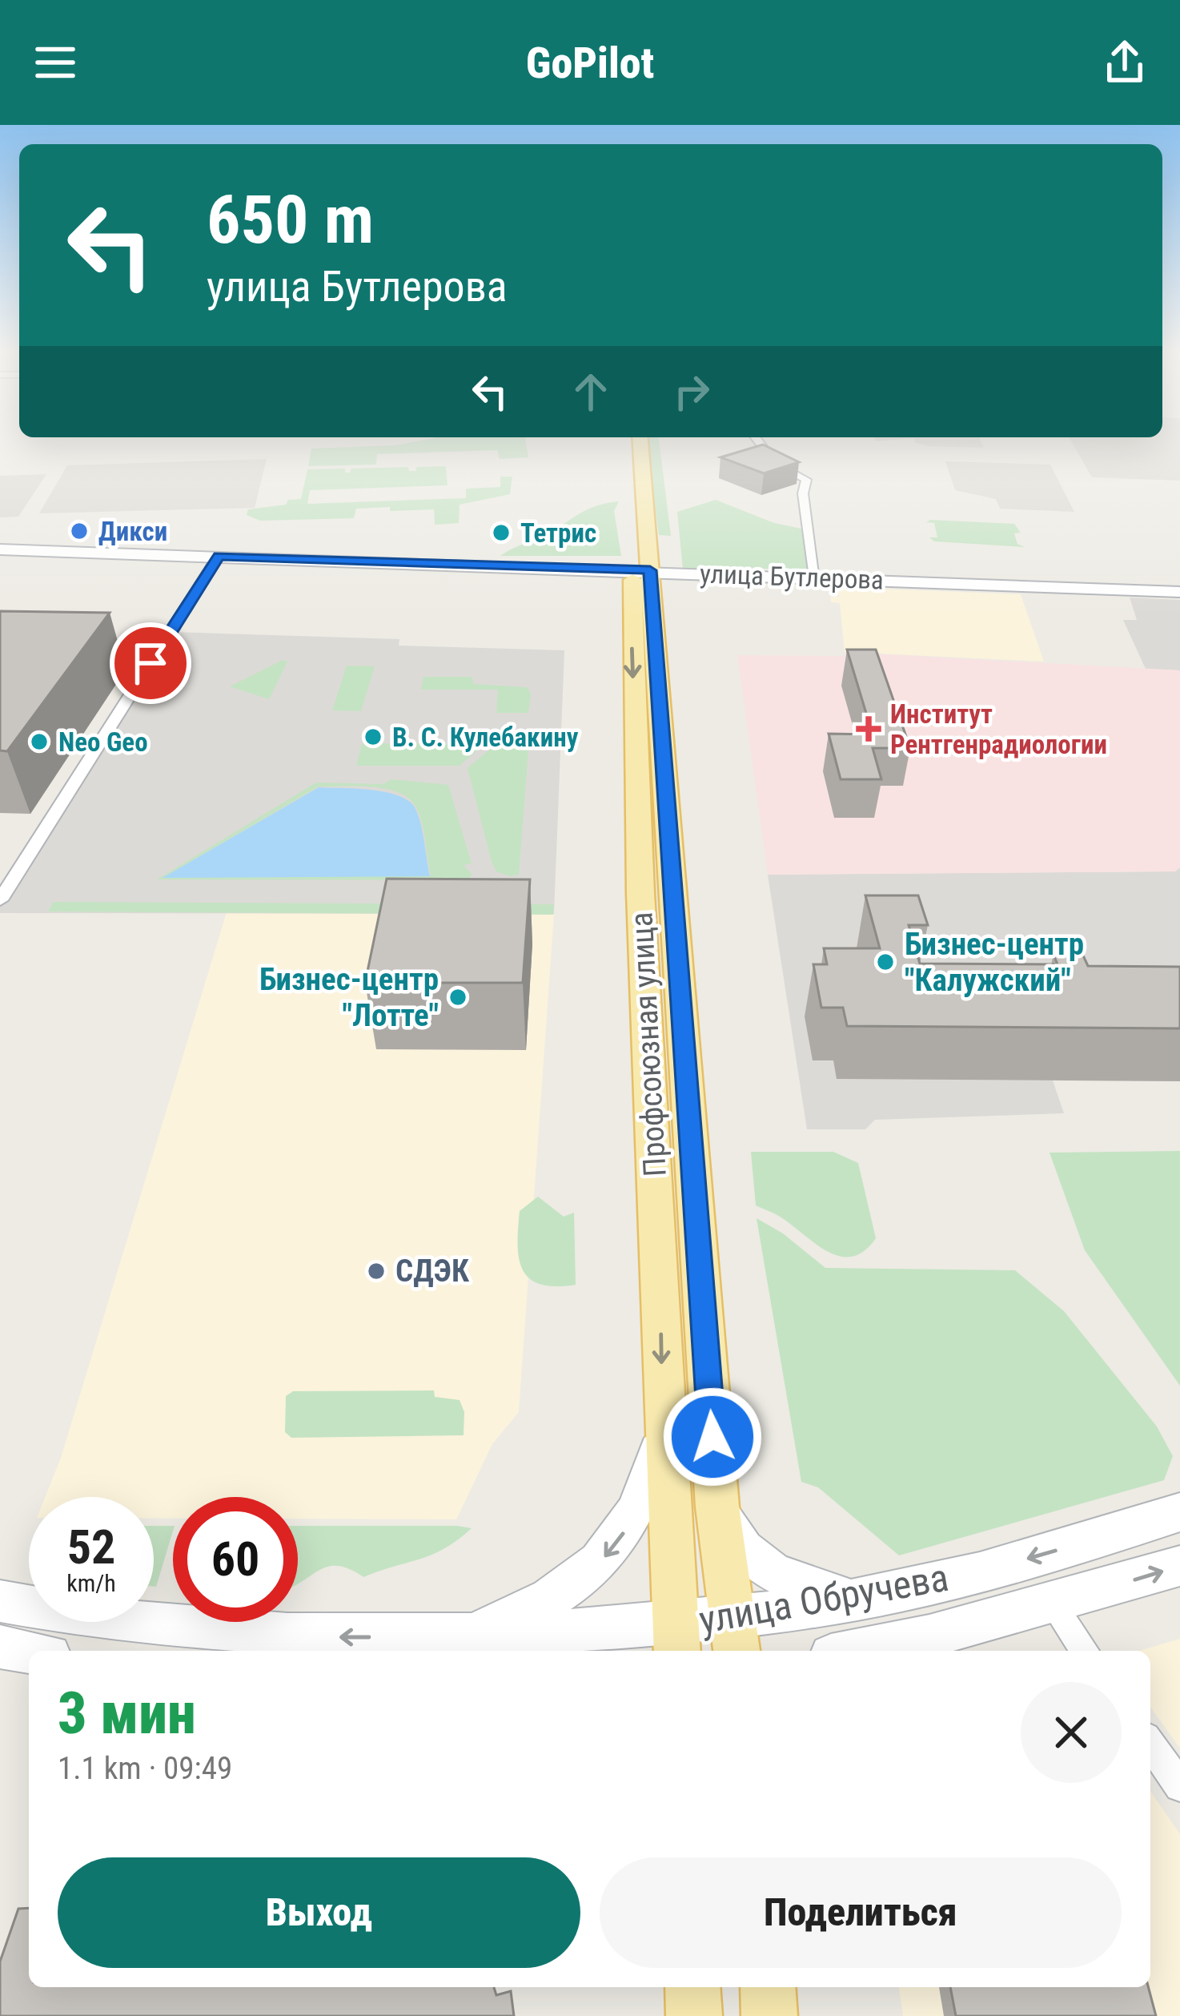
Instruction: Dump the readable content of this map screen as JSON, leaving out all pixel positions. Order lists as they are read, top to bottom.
{
  "streets": {
    "main road": ["Профсоюзная улица"],
    "street": ["улица Бутлерова", "улица Обручева"]
  },
  "crossings": [
    ["улица Бутлерова", "Профсоюзная улица"],
    ["Профсоюзная улица", "улица Обручева"]
  ],
  "places": {
    "other": [
      "Дикси",
      "Тетрис",
      "В. С. Кулебакину",
      "Neo Geo",
      "Бизнес-центр \"Калужский\"",
      "Бизнес-центр \"Лотте\"",
      "СДЭК"
    ],
    "health": ["Институт Рентгенрадиологии"]
  },
  "page": {
    "header": "GoPilot",
    "turn": ["650 m", "улица Бутлерова"],
    "speed": "52 km/h",
    "limit": "60",
    "heading": ["3 мин", "1.1 km · 09:49"],
    "buttons": ["Выход", "Поделиться"]
  }
}
